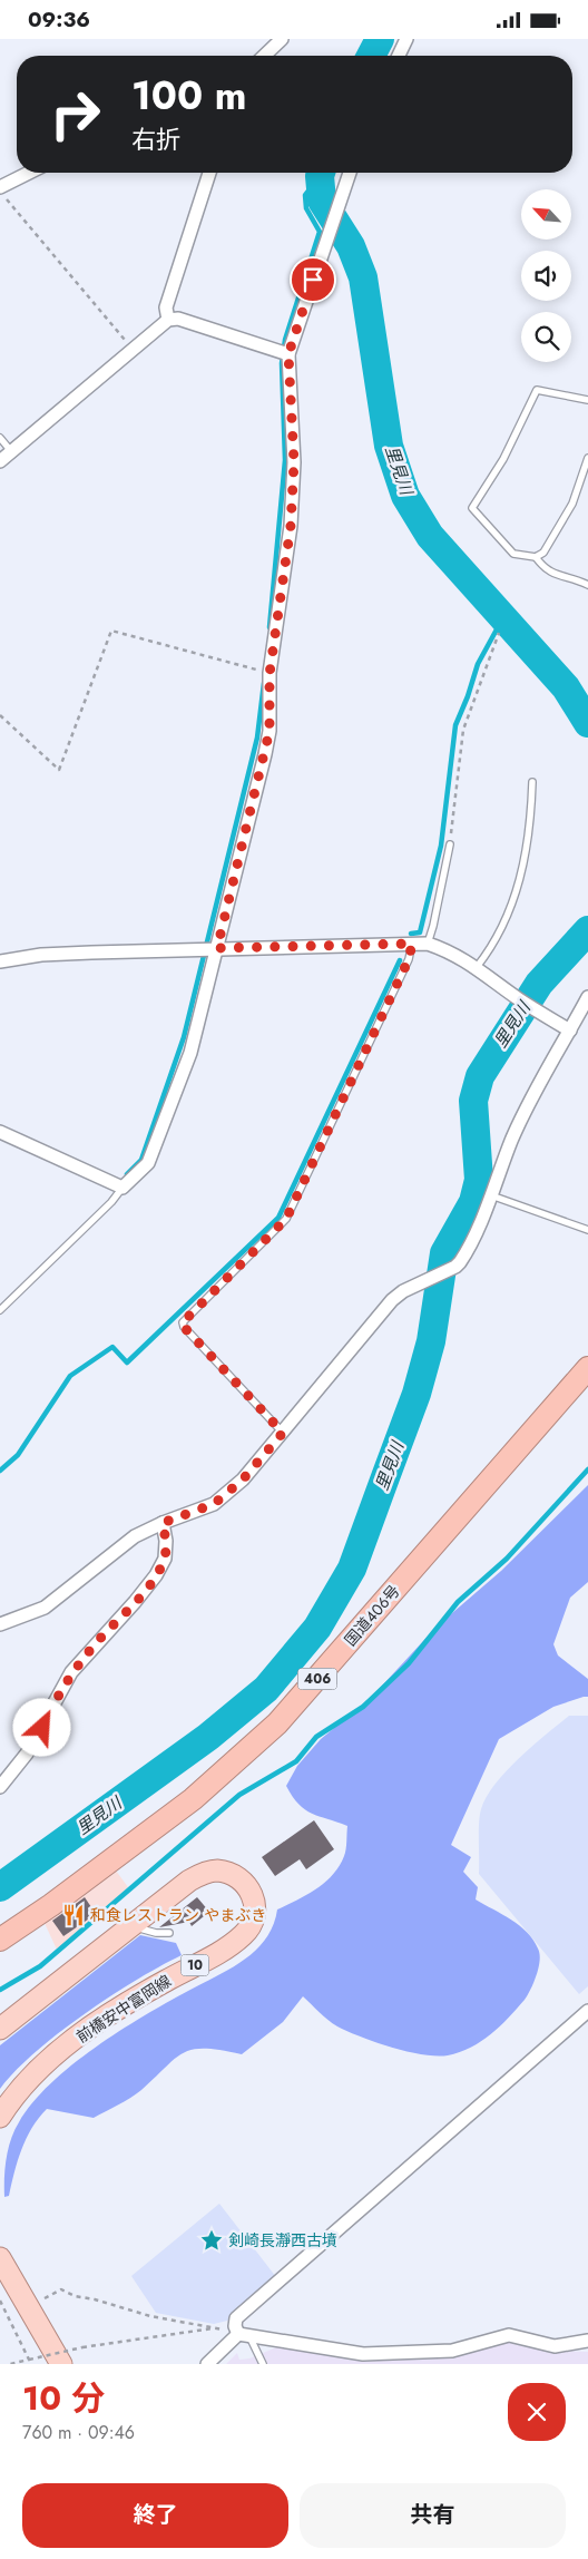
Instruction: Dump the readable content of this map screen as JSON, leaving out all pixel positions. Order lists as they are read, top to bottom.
{
  "streets": {
    "highway": ["国道406号", "406"],
    "main road": ["10", "前橋安中富岡線"]
  },
  "water": ["里見川"],
  "places": {
    "restaurant": ["和食レストラン やまぶき"],
    "place": ["剣崎長瀞西古墳"]
  },
  "north": "top left",
  "page": {
    "status": "09:36",
    "turn": ["100 m", "右折"],
    "heading": ["10 分", "760 m · 09:46"],
    "buttons": ["終了", "共有"]
  }
}
